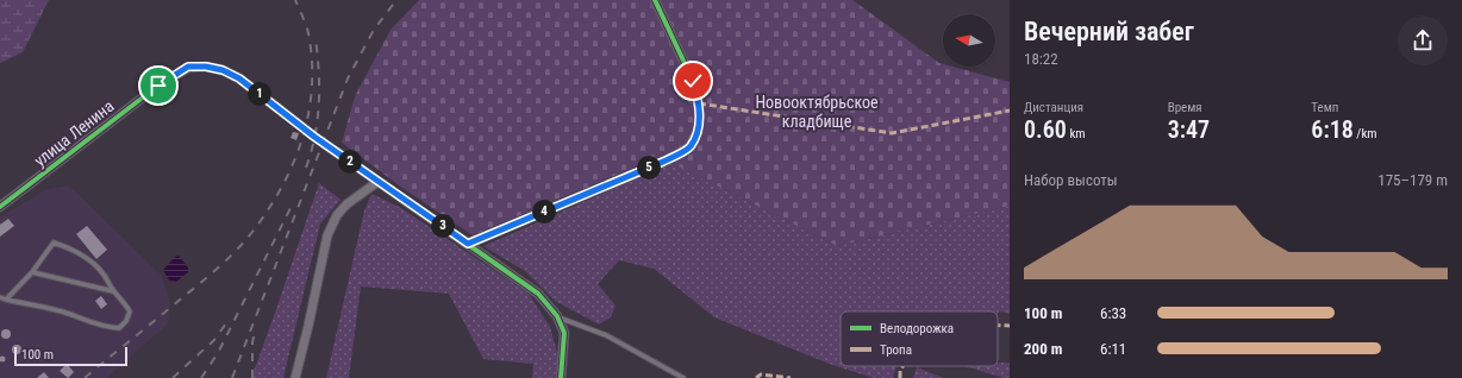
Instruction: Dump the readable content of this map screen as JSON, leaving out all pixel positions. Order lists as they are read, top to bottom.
{
  "streets": {
    "street": ["улица Ленина"]
  },
  "parks": ["Новооктябрьское кладбище"],
  "legend": ["Велодорожка", "Тропа"],
  "scale_bar": "100 m",
  "north": "left",
  "page": {
    "heading": ["Вечерний забег", "18:22"],
    "stats": [
      ["Дистанция", "0.60 km"],
      ["Время", "3:47"],
      ["Темп", "6:18 /km"]
    ],
    "pins": [
      "1",
      "2",
      "5",
      "4",
      "3"
    ],
    "chart": ["Набор высоты", "175–179 m"],
    "list": [
      {
        "name": "100 m",
        "note": "6:33"
      },
      {
        "name": "200 m",
        "note": "6:11"
      }
    ],
    "scale": "100 m"
  }
}
